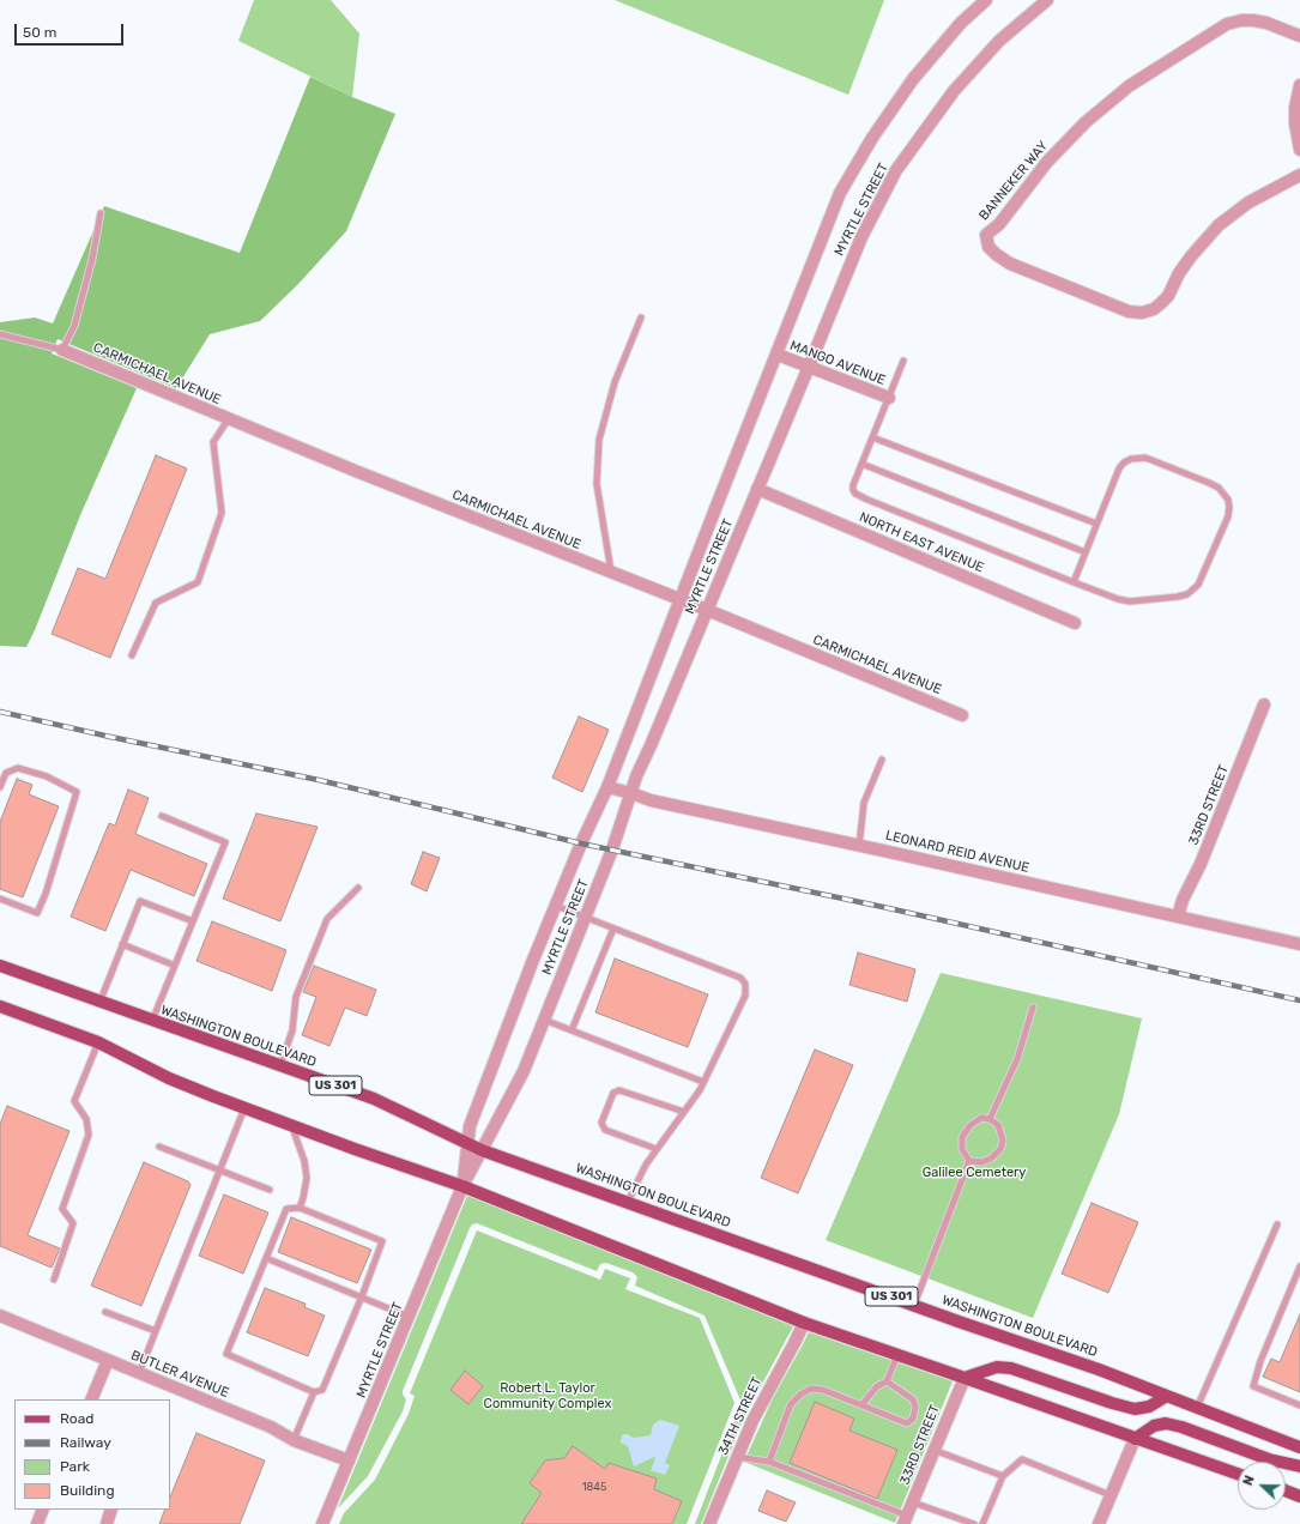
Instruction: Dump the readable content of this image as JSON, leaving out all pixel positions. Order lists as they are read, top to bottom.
{
  "streets": {
    "main road": ["WASHINGTON BOULEVARD", "US 301"],
    "street": [
      "BANNEKER WAY",
      "MYRTLE STREET",
      "MANGO AVENUE",
      "CARMICHAEL AVENUE",
      "NORTH EAST AVENUE",
      "33RD STREET",
      "LEONARD REID AVENUE",
      "BUTLER AVENUE",
      "34TH STREET"
    ]
  },
  "crossings": [
    ["MYRTLE STREET", "MANGO AVENUE"],
    ["MYRTLE STREET", "CARMICHAEL AVENUE"],
    ["MYRTLE STREET", "NORTH EAST AVENUE"],
    ["MYRTLE STREET", "LEONARD REID AVENUE"],
    ["MYRTLE STREET", "WASHINGTON BOULEVARD"],
    ["MYRTLE STREET", "BUTLER AVENUE"],
    ["33RD STREET", "LEONARD REID AVENUE"]
  ],
  "parks": ["Galilee Cemetery", "Robert L. Taylor Community Complex"],
  "house_numbers": ["1845"],
  "legend": [
    "Road",
    "Railway",
    "Park",
    "Building"
  ],
  "scale_bar": "50 m",
  "north": "left"
}
